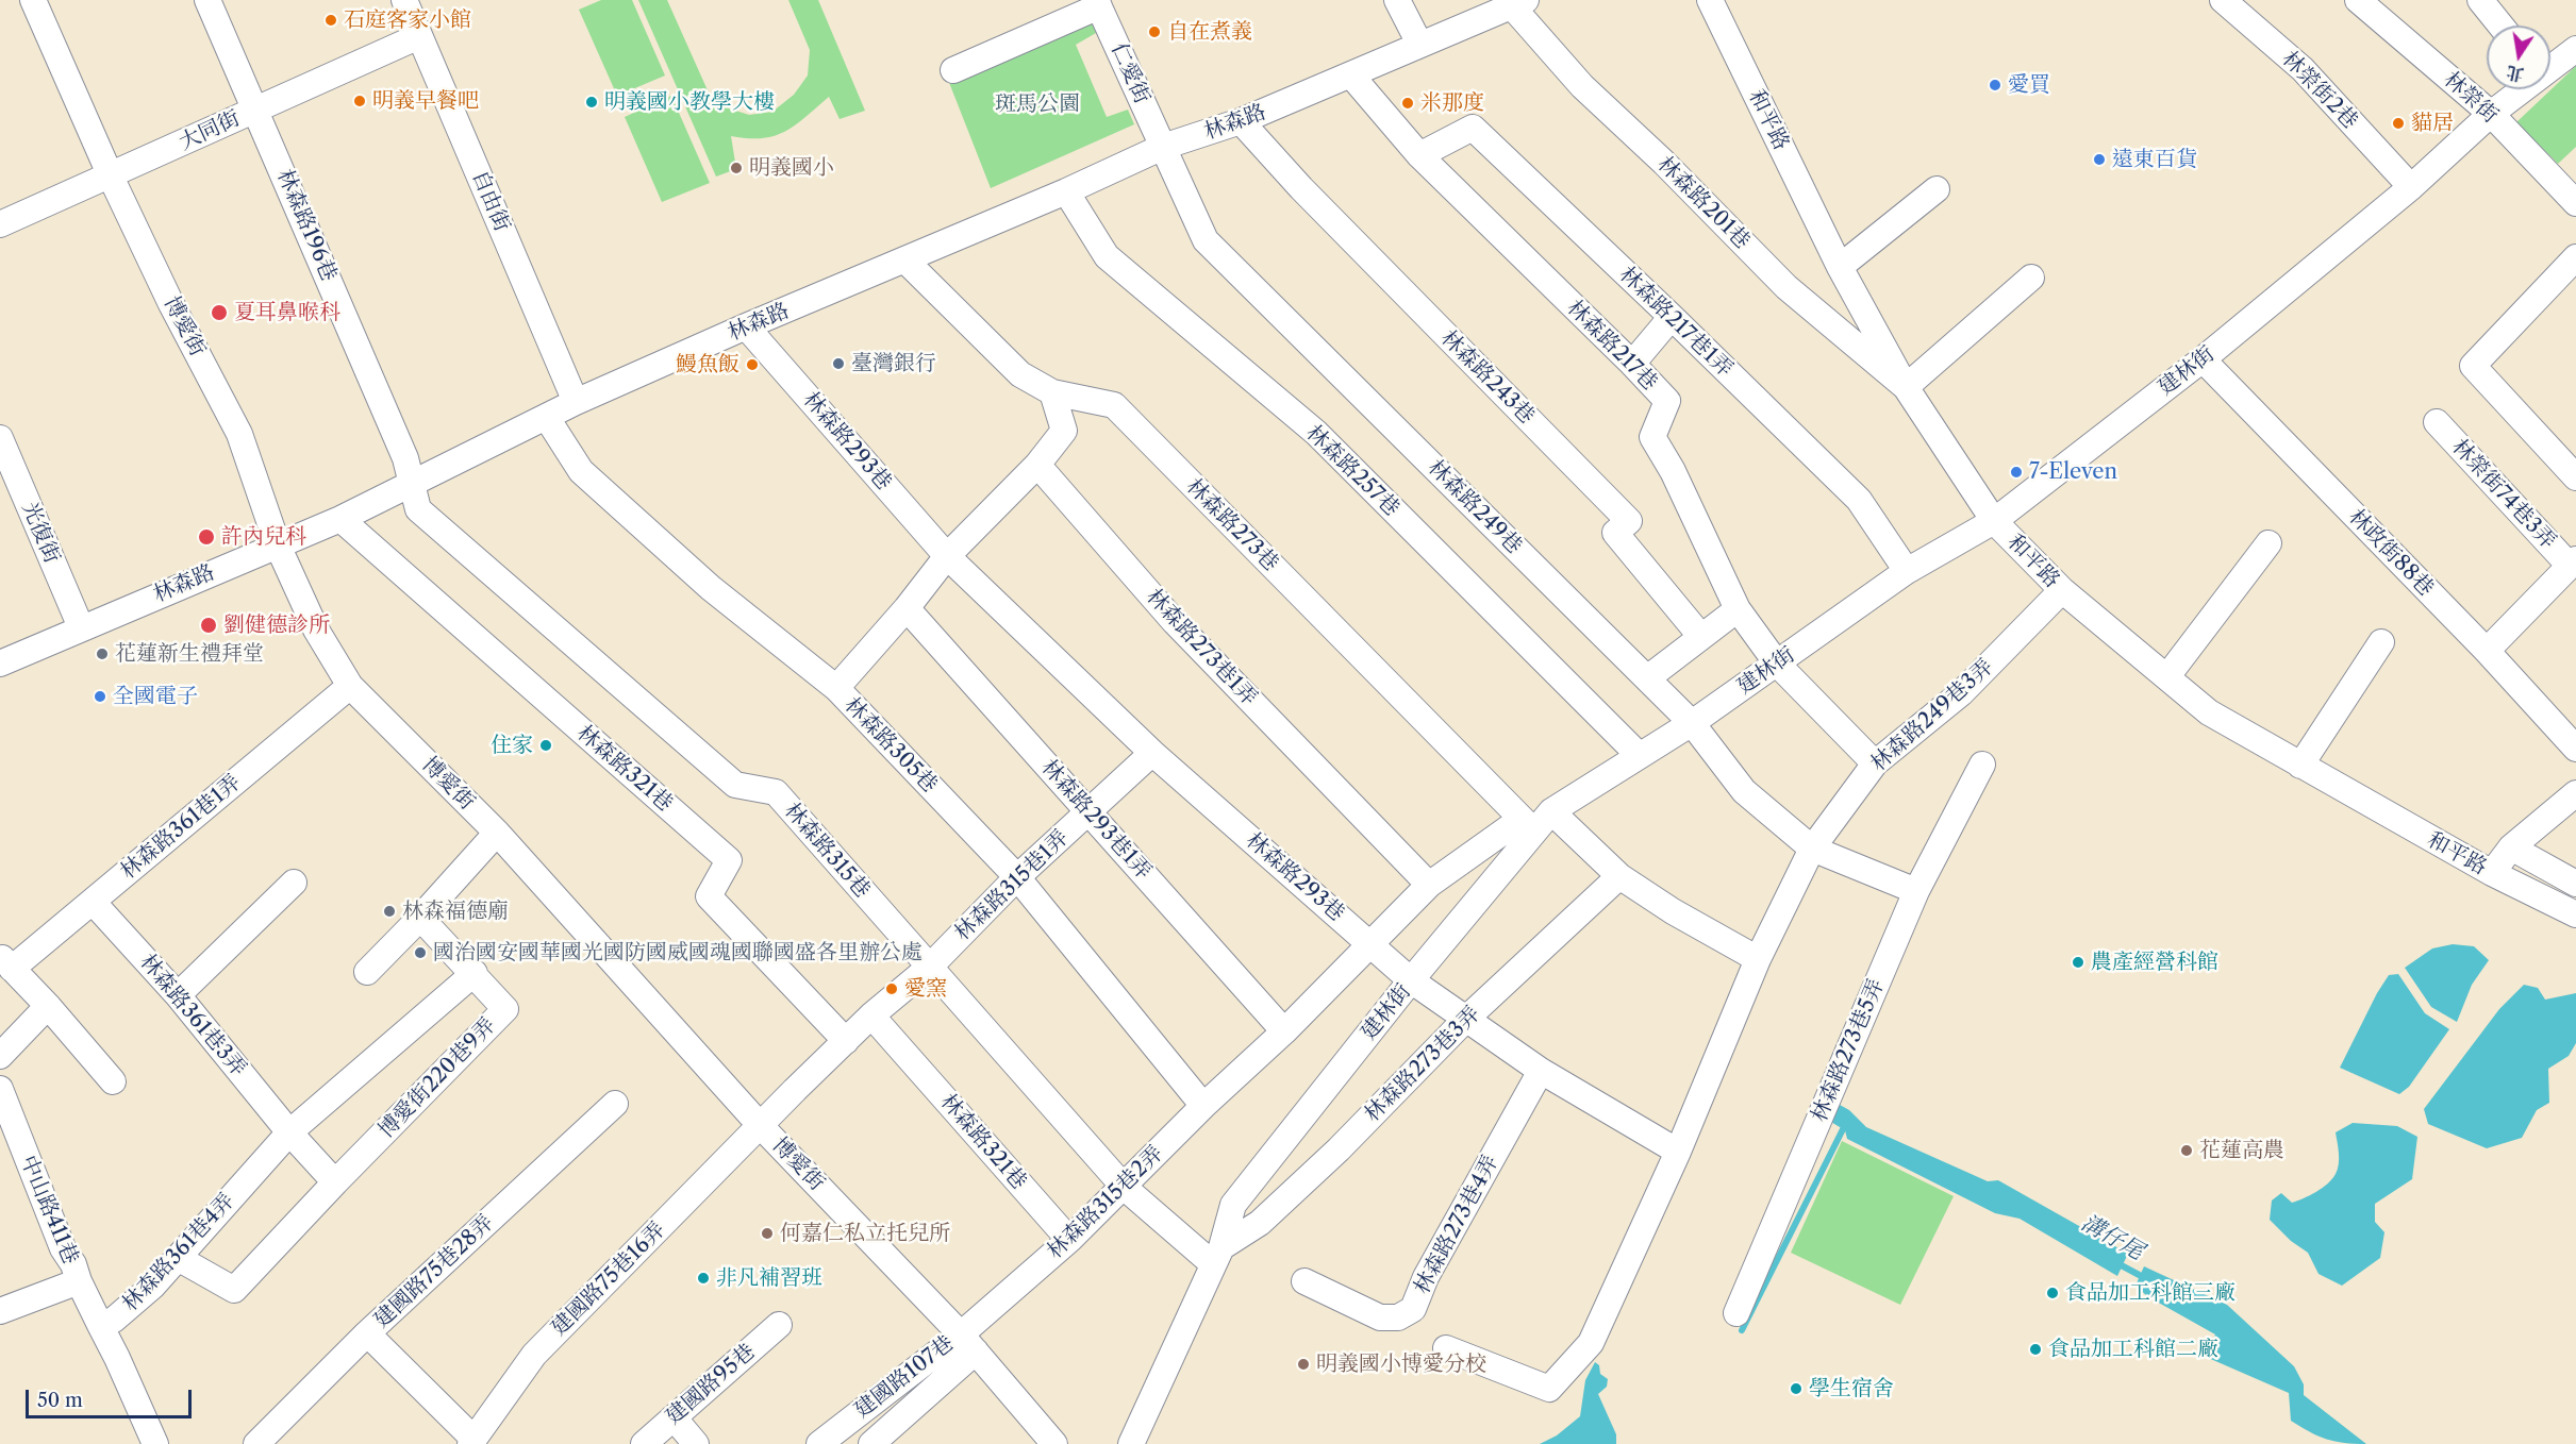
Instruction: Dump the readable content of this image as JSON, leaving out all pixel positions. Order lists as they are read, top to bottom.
{
  "streets": {
    "street": [
      "仁愛街",
      "林榮街2巷",
      "林榮街",
      "和平路",
      "林森路",
      "大同街",
      "自由街",
      "林森路201巷",
      "林森路196巷",
      "林森路217巷1弄",
      "博愛街",
      "林森路217巷",
      "建林街",
      "林森路243巷",
      "林森路293巷",
      "林森路257巷",
      "林榮街74巷3弄",
      "林森路249巷",
      "林森路273巷",
      "光復街",
      "林政街88巷",
      "林森路273巷1弄",
      "林森路249巷3弄",
      "林森路305巷",
      "林森路321巷",
      "林森路293巷1弄",
      "林森路361巷1弄",
      "林森路315巷",
      "林森路315巷1弄",
      "林森路361巷3弄",
      "林森路273巷5弄",
      "林森路273巷3弄",
      "博愛街220巷9弄",
      "林森路315巷2弄",
      "中山路411巷",
      "林森路273巷4弄",
      "林森路361巷4弄",
      "建國路75巷28弄",
      "建國路75巷16弄",
      "建國路107巷",
      "建國路95巷"
    ]
  },
  "crossings": [
    ["仁愛街", "林森路"],
    ["仁愛街", "林森路249巷"],
    ["林榮街2巷", "建林街"],
    ["林榮街", "建林街"],
    ["和平路", "林森路201巷"],
    ["和平路", "建林街"],
    ["和平路", "林森路249巷3弄"],
    ["林森路", "自由街"],
    ["林森路", "林森路201巷"],
    ["林森路", "林森路196巷"],
    ["林森路", "博愛街"],
    ["林森路", "林森路217巷"],
    ["林森路", "林森路243巷"],
    ["林森路", "林森路293巷"],
    ["林森路", "林森路257巷"],
    ["林森路", "林森路249巷"],
    ["林森路", "林森路273巷"],
    ["林森路", "光復街"],
    ["林森路", "林森路305巷"],
    ["林森路", "林森路321巷"],
    ["林森路", "林森路315巷"],
    ["大同街", "自由街"],
    ["大同街", "林森路196巷"],
    ["大同街", "博愛街"],
    ["林森路196巷", "林森路315巷"],
    ["林森路217巷1弄", "林森路217巷"],
    ["林森路217巷1弄", "建林街"],
    ["博愛街", "林森路361巷1弄"],
    ["博愛街", "林森路315巷2弄"],
    ["博愛街", "建國路75巷16弄"],
    ["博愛街", "建國路107巷"],
    ["林森路217巷", "建林街"],
    ["林森路217巷", "林森路249巷3弄"],
    ["建林街", "林森路293巷"],
    ["建林街", "林森路257巷"],
    ["建林街", "林森路249巷"],
    ["建林街", "林森路273巷"],
    ["建林街", "林政街88巷"],
    ["建林街", "林森路315巷"],
    ["建林街", "林森路273巷3弄"],
    ["建林街", "林森路315巷2弄"],
    ["林森路293巷", "林森路315巷1弄"],
    ["林森路293巷", "林森路273巷3弄"],
    ["林森路293巷", "林森路315巷2弄"],
    ["林森路293巷", "林森路273巷4弄"],
    ["林森路249巷", "林森路249巷3弄"],
    ["林森路273巷", "林森路315巷2弄"],
    ["林森路273巷1弄", "林森路315巷2弄"],
    ["林森路305巷", "林森路315巷1弄"],
    ["林森路305巷", "林森路315巷2弄"],
    ["林森路321巷", "林森路315巷2弄"],
    ["林森路293巷1弄", "林森路315巷1弄"],
    ["林森路293巷1弄", "林森路315巷2弄"],
    ["林森路361巷1弄", "林森路361巷3弄"],
    ["林森路315巷", "林森路315巷1弄"],
    ["林森路315巷", "林森路273巷3弄"],
    ["林森路315巷", "林森路315巷2弄"],
    ["林森路361巷3弄", "博愛街220巷9弄"],
    ["林森路361巷3弄", "林森路361巷4弄"],
    ["林森路315巷2弄", "建國路107巷"],
    ["中山路411巷", "林森路361巷4弄"]
  ],
  "water": ["溝仔尾"],
  "parks": ["斑馬公園"],
  "places": [
    "石庭客家小館",
    "自在煮義",
    "愛買",
    "明義早餐吧",
    "明義國小教學大樓",
    "米那度",
    "貓居",
    "遠東百貨",
    "明義國小",
    "夏耳鼻喉科",
    "臺灣銀行",
    "鰻魚飯",
    "7-Eleven",
    "許內兒科",
    "劉健德診所",
    "花蓮新生禮拜堂",
    "全國電子",
    "住家",
    "林森福德廟",
    "國治國安國華國光國防國威國魂國聯國盛各里辦公處",
    "農產經營科館",
    "愛窯",
    "花蓮高農",
    "何嘉仁私立托兒所",
    "非凡補習班",
    "食品加工科館三廠",
    "食品加工科館二廠",
    "明義國小博愛分校",
    "學生宿舍"
  ],
  "scale_bar": "50 m",
  "north": "bottom"
}
